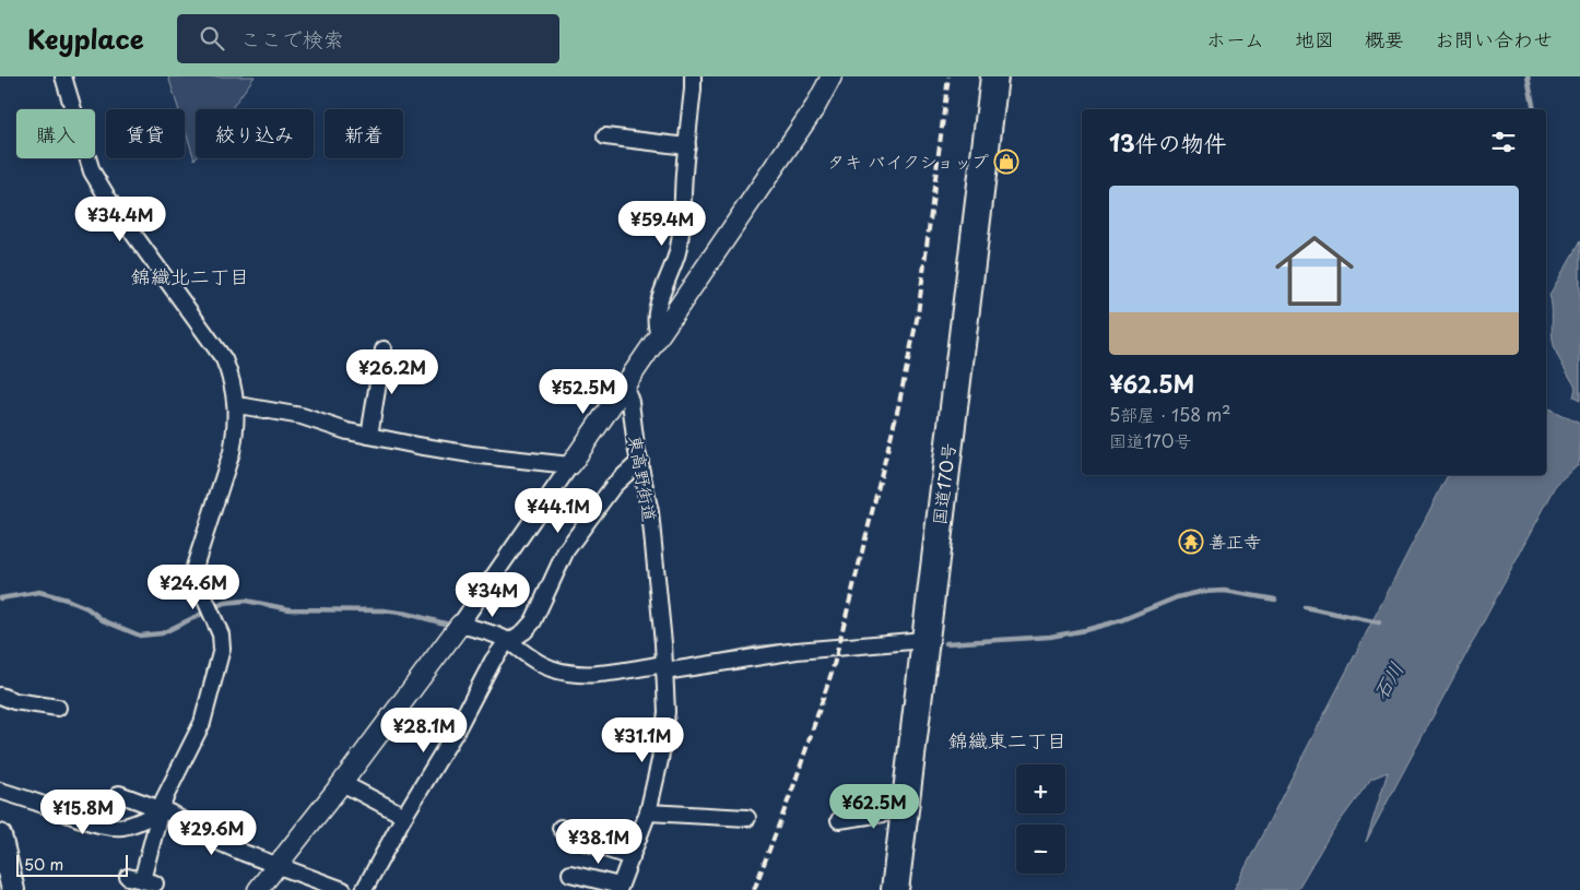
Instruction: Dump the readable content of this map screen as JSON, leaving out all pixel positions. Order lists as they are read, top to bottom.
{
  "streets": {
    "highway": ["国道170号"],
    "street": ["東高野街道"]
  },
  "districts": ["錦織北二丁目", "錦織東二丁目"],
  "water": ["石川"],
  "places": {
    "shop": ["タキ バイクショップ"],
    "temple": ["善正寺"]
  },
  "scale_bar": "50 m",
  "page": {
    "header": "Keyplace",
    "search": "ここで検索",
    "nav": [
      "ホーム",
      "地図",
      "概要",
      "お問い合わせ"
    ],
    "chip": [
      "購入",
      "賃貸",
      "絞り込み",
      "新着"
    ],
    "heading": "13件の物件",
    "list": [
      {
        "name": "¥62.5M",
        "note": "5部屋 · 158 m² · 国道170号"
      }
    ],
    "price": [
      "¥34.4M",
      "¥59.4M",
      "¥26.2M",
      "¥52.5M",
      "¥44.1M",
      "¥24.6M",
      "¥34M",
      "¥28.1M",
      "¥31.1M",
      "¥62.5M",
      "¥15.8M",
      "¥29.6M",
      "¥38.1M"
    ],
    "map_buttons": ["+", "−"],
    "scale": "50 m"
  }
}
